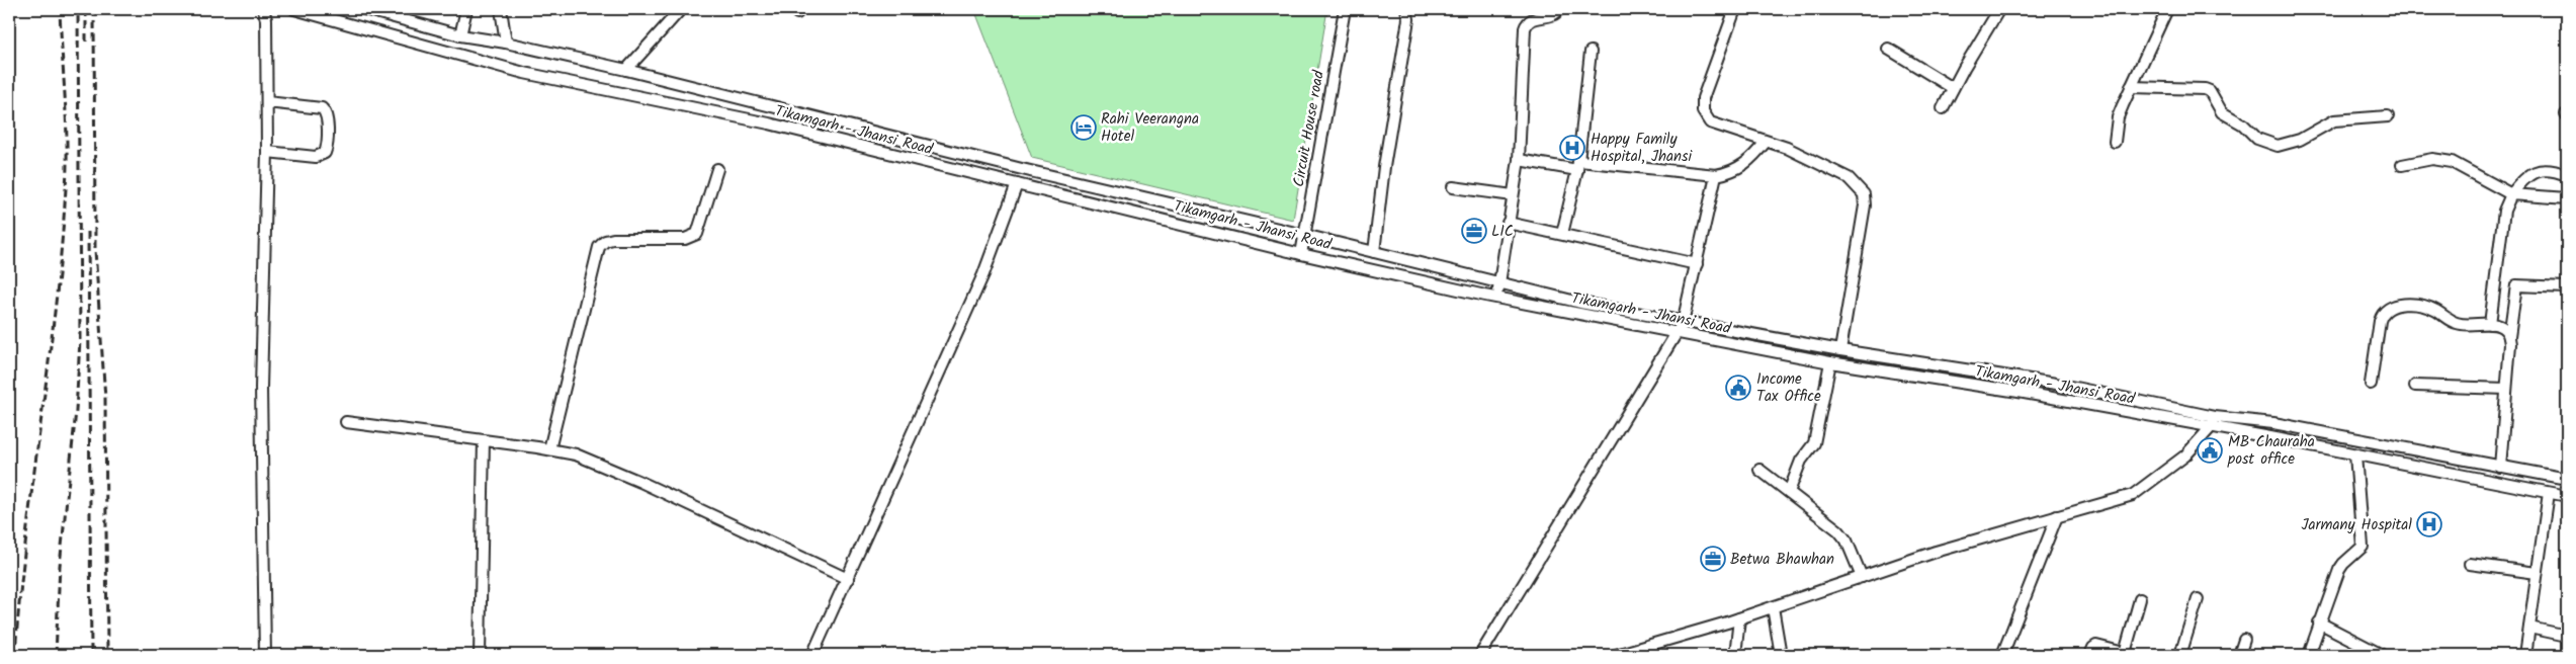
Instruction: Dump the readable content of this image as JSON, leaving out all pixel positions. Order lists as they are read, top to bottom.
{
  "streets": {
    "street": ["Circuit House road", "Tikamgarh - Jhansi Road"]
  },
  "crossings": [
    ["Circuit House road", "Tikamgarh - Jhansi Road"]
  ],
  "places": {
    "hotel": ["Rahi Veerangna Hotel"],
    "hospital": ["Happy Family Hospital, Jhansi", "Jarmany Hospital"],
    "office": ["LIC", "Betwa Bhawhan"],
    "public building": ["Income Tax Office", "MB Chauraha post office"]
  }
}
